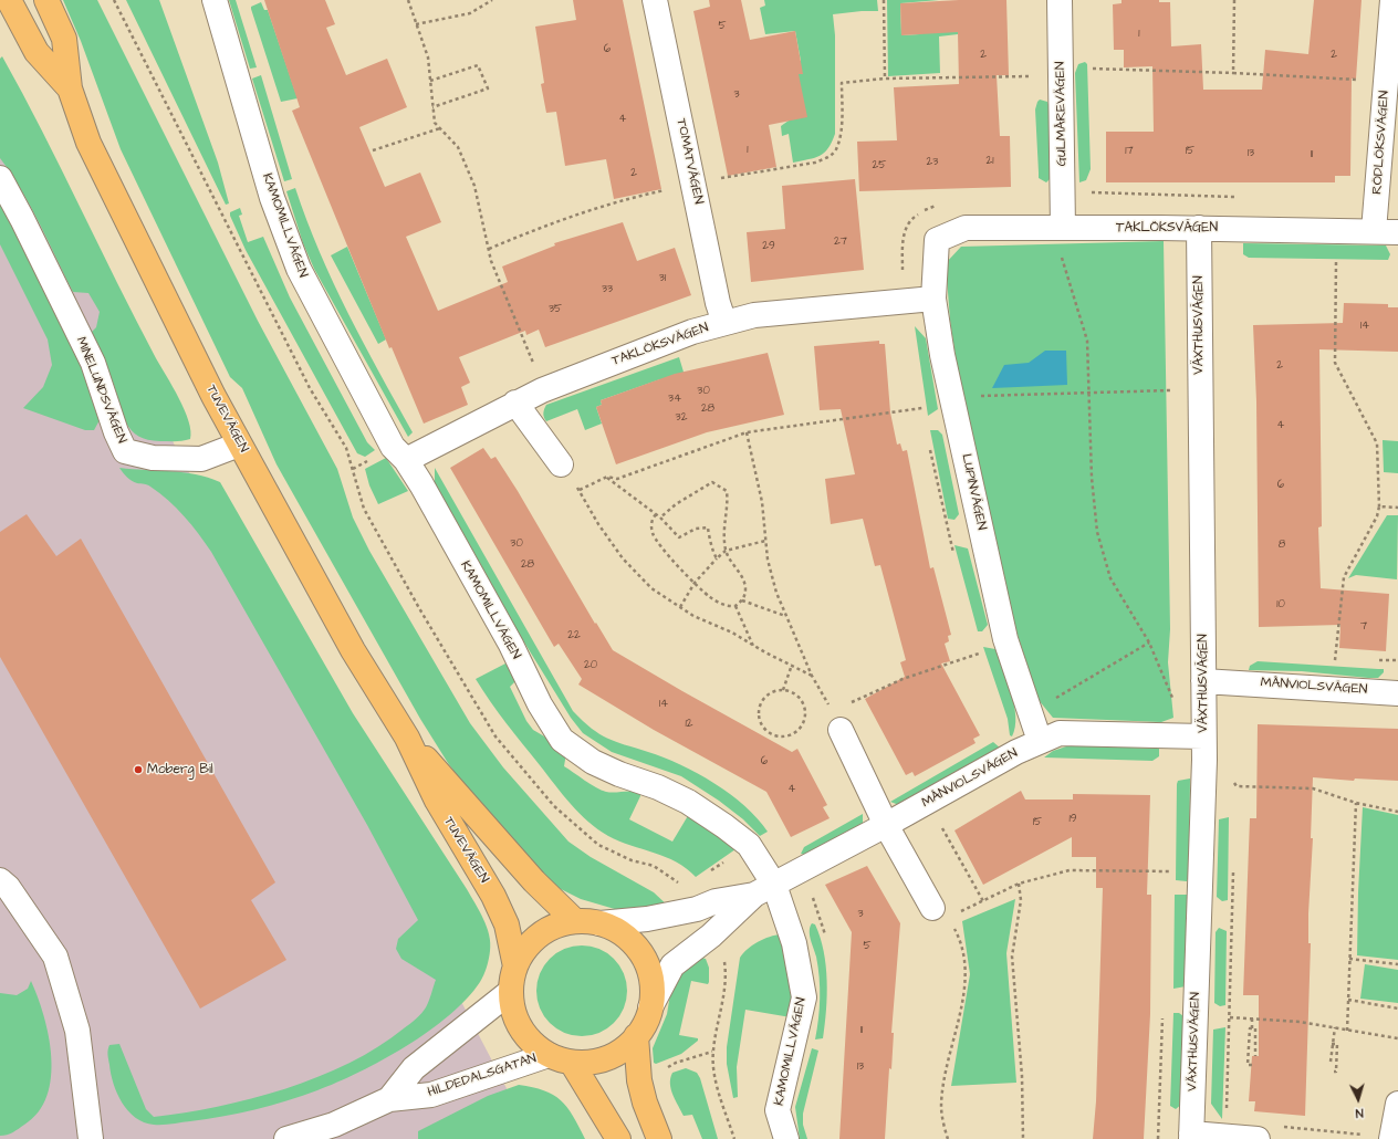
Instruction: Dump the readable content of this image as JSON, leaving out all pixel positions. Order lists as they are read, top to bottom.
{
  "streets": {
    "main road": ["TUVEVÄGEN"],
    "street": [
      "GULMÅREVÄGEN",
      "RÖDLÖKSVÄGEN",
      "TOMATVÄGEN",
      "KAMOMILLVÄGEN",
      "TAKLÖKSVÄGEN",
      "VÄXTHUSVÄGEN",
      "MINELUNDSVÄGEN",
      "LUPINVÄGEN",
      "MÅNVIOLSVÄGEN",
      "HILDEDALSGATAN"
    ]
  },
  "crossings": [
    ["GULMÅREVÄGEN", "TAKLÖKSVÄGEN"],
    ["RÖDLÖKSVÄGEN", "TAKLÖKSVÄGEN"],
    ["TOMATVÄGEN", "TAKLÖKSVÄGEN"],
    ["KAMOMILLVÄGEN", "TAKLÖKSVÄGEN"],
    ["KAMOMILLVÄGEN", "MÅNVIOLSVÄGEN"],
    ["TAKLÖKSVÄGEN", "VÄXTHUSVÄGEN"],
    ["TAKLÖKSVÄGEN", "LUPINVÄGEN"],
    ["VÄXTHUSVÄGEN", "MÅNVIOLSVÄGEN"],
    ["MINELUNDSVÄGEN", "TUVEVÄGEN"],
    ["TUVEVÄGEN", "MÅNVIOLSVÄGEN"],
    ["TUVEVÄGEN", "HILDEDALSGATAN"],
    ["LUPINVÄGEN", "MÅNVIOLSVÄGEN"],
    ["MÅNVIOLSVÄGEN", "HILDEDALSGATAN"]
  ],
  "places": ["Moberg Bil"],
  "house_numbers": [
    "5",
    "1",
    "6",
    "2",
    "2",
    "3",
    "4",
    "1",
    "17",
    "15",
    "13",
    "11",
    "21",
    "23",
    "25",
    "2",
    "27",
    "29",
    "31",
    "33",
    "35",
    "14",
    "2",
    "30",
    "34",
    "28",
    "32",
    "4",
    "6",
    "30",
    "8",
    "28",
    "10",
    "7",
    "22",
    "20",
    "14",
    "12",
    "6",
    "4",
    "19",
    "15",
    "3",
    "5",
    "11",
    "13"
  ],
  "north": "bottom"
}
